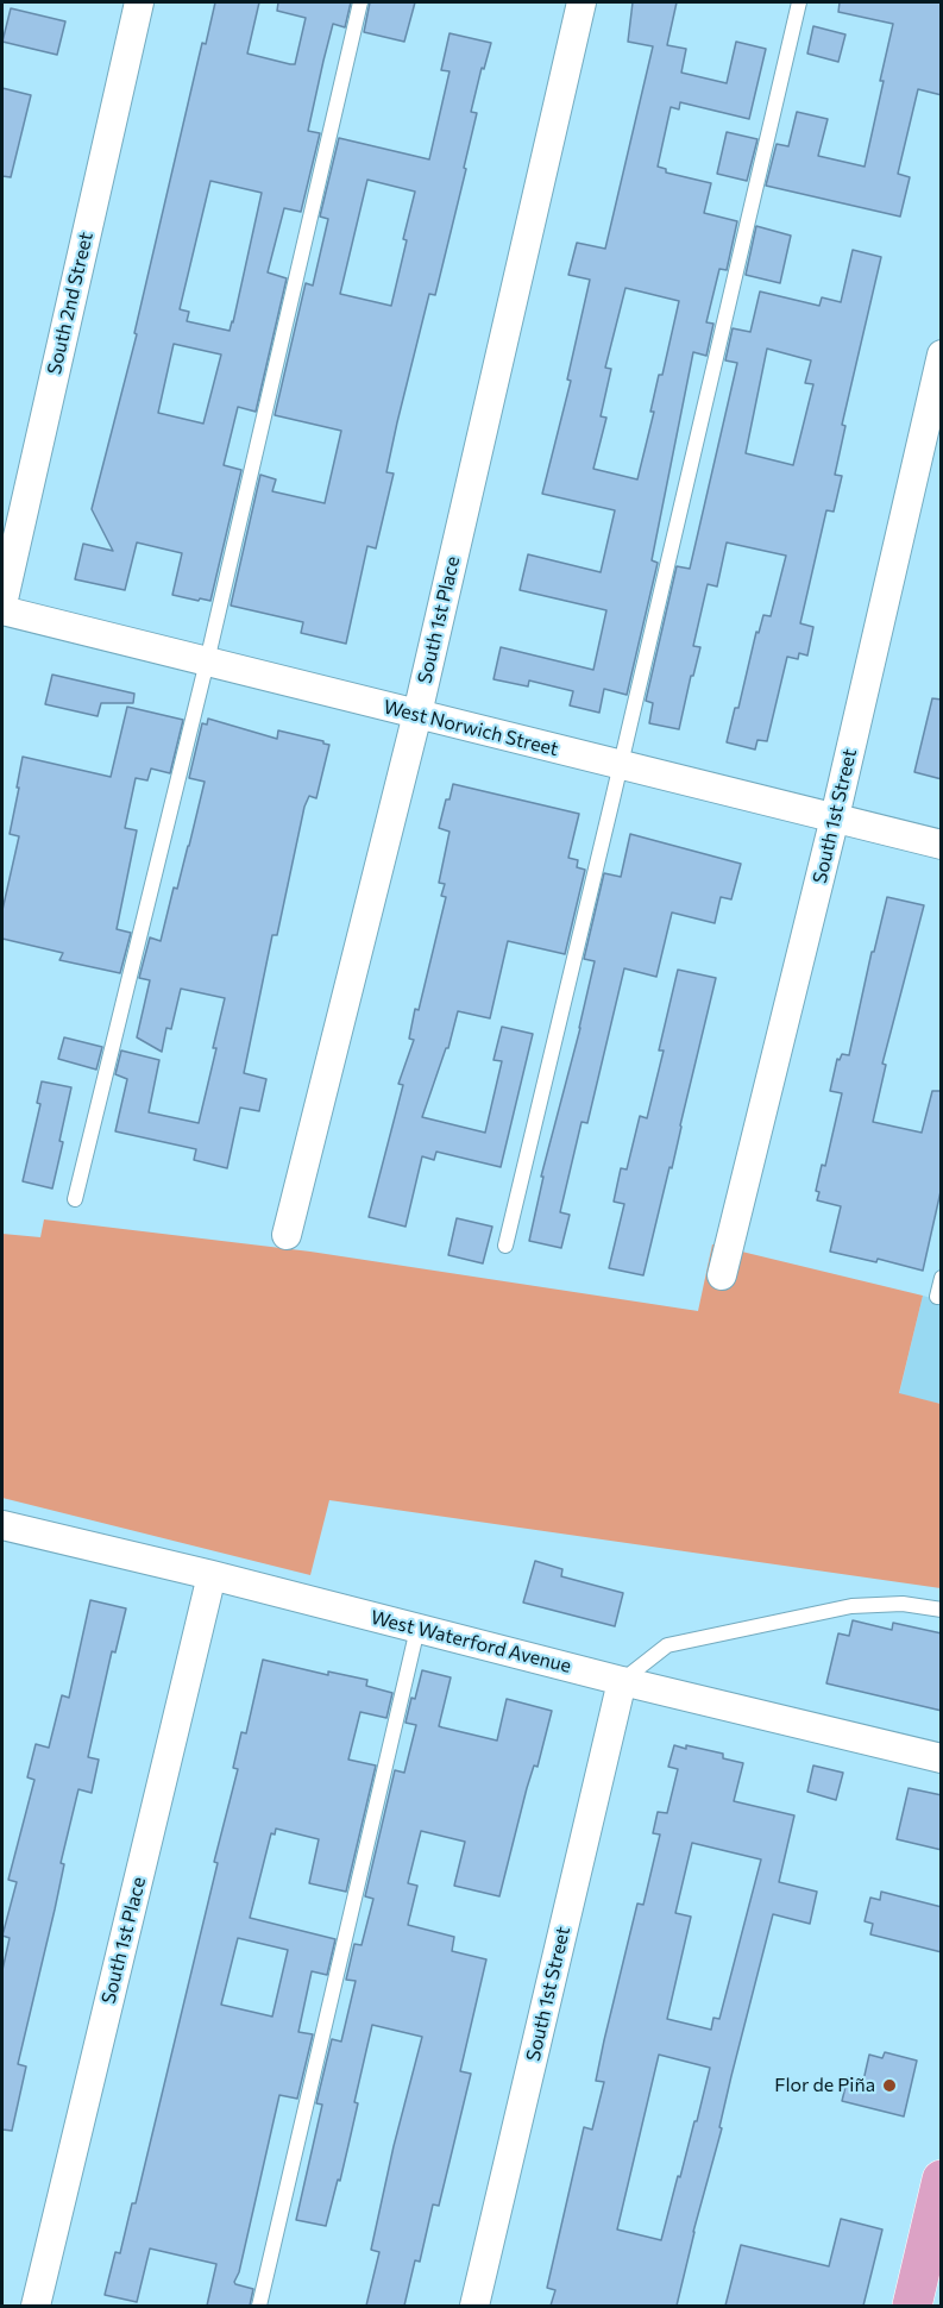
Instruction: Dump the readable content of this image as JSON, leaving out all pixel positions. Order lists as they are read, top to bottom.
{
  "streets": {
    "street": [
      "South 2nd Street",
      "South 1st Place",
      "West Norwich Street",
      "South 1st Street",
      "West Waterford Avenue"
    ]
  },
  "crossings": [
    ["South 1st Place", "West Norwich Street"],
    ["South 1st Place", "West Waterford Avenue"],
    ["West Norwich Street", "South 1st Street"],
    ["South 1st Street", "West Waterford Avenue"]
  ],
  "places": ["Flor de Piña"]
}
